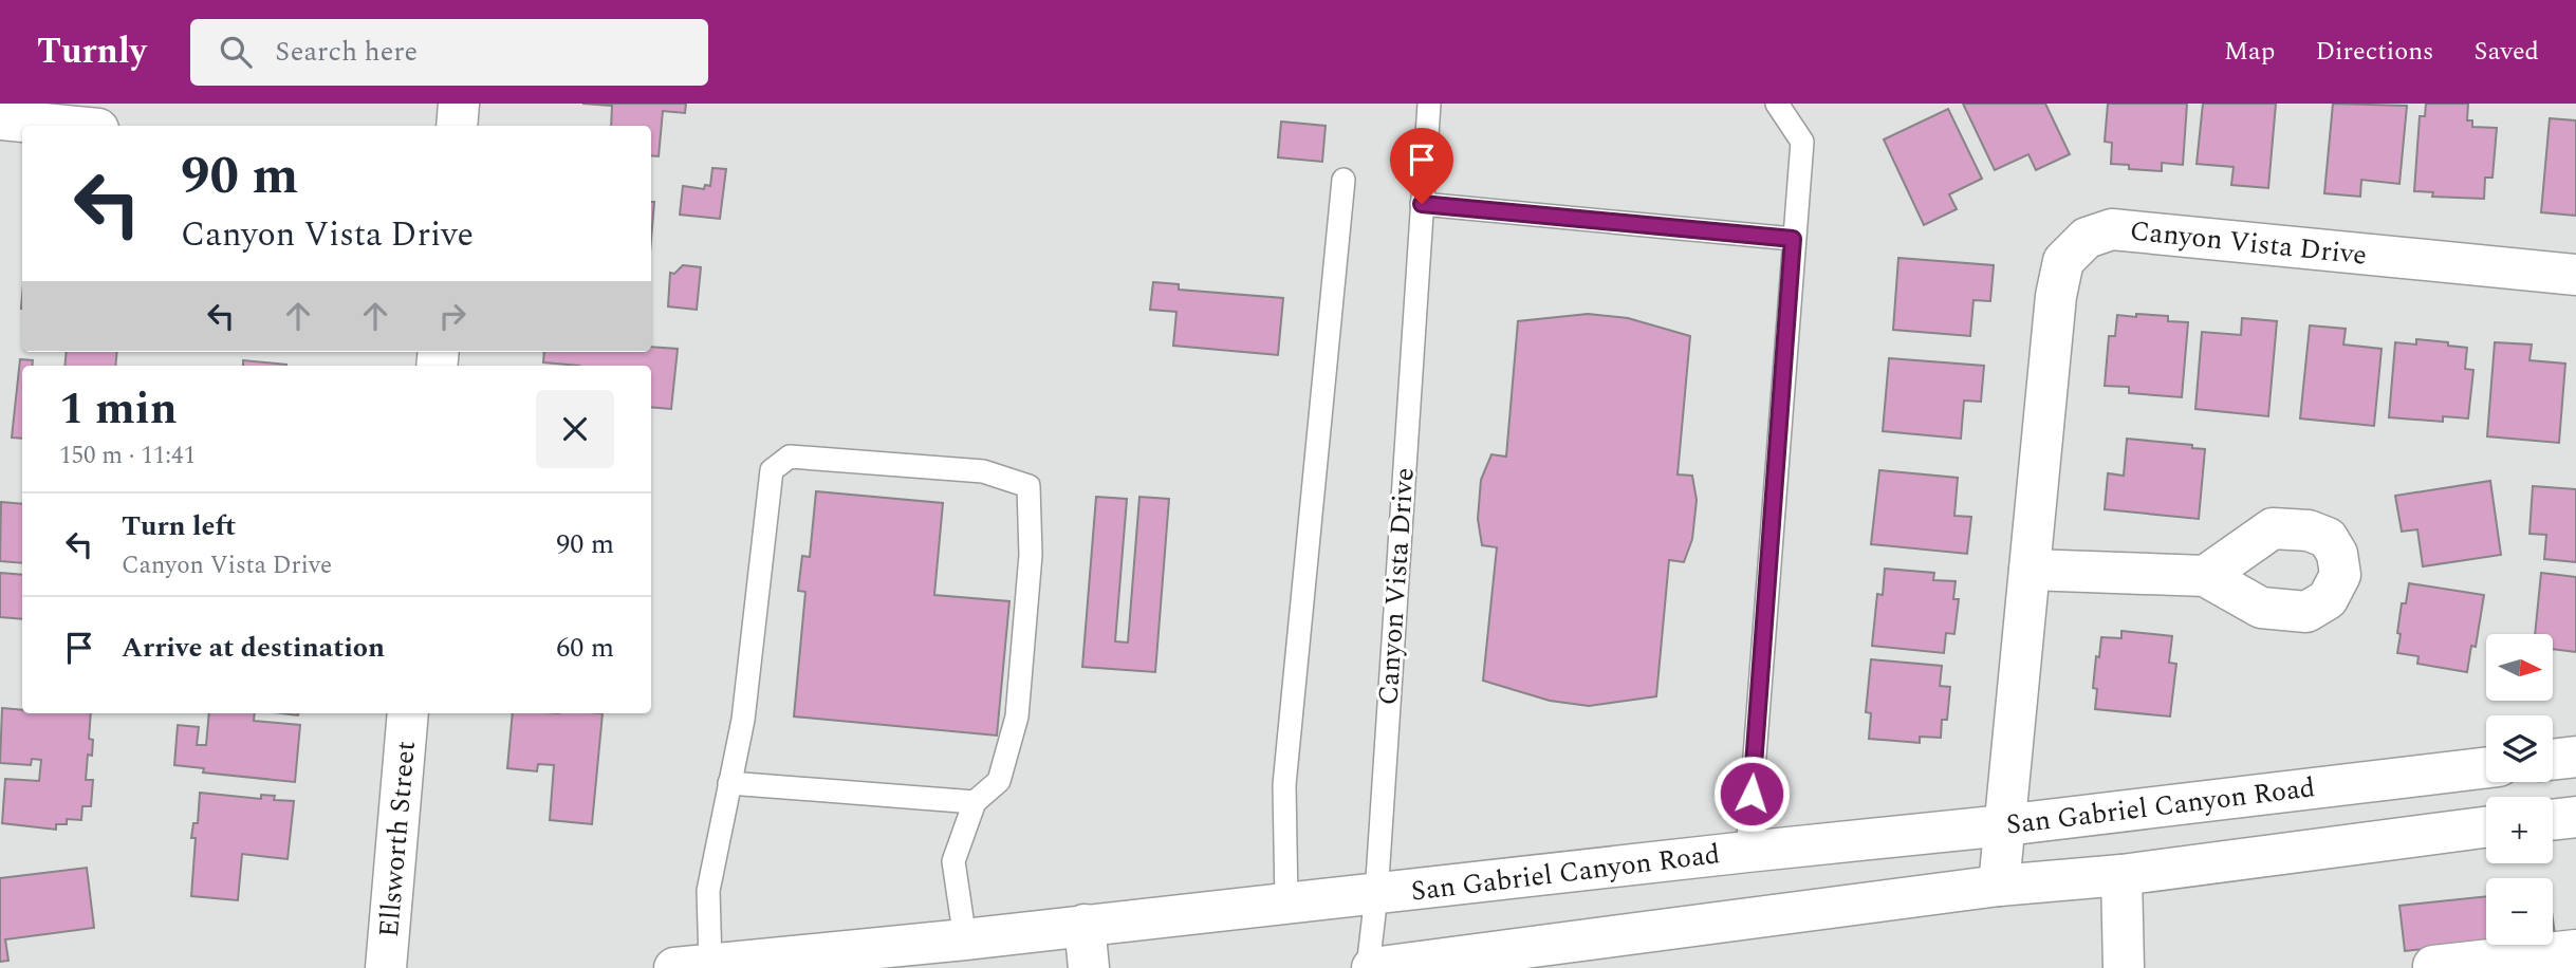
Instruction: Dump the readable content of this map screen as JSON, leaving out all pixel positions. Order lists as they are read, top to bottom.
{
  "streets": {
    "main road": ["Canyon Vista Drive", "San Gabriel Canyon Road", "Ellsworth Street"]
  },
  "crossings": [
    ["Canyon Vista Drive", "San Gabriel Canyon Road"]
  ],
  "north": "right",
  "page": {
    "header": "Turnly",
    "search": "Search here",
    "nav": ["Map", "Directions", "Saved"],
    "turn": ["90 m", "Canyon Vista Drive"],
    "heading": ["1 min", "150 m · 11:41"],
    "list": [
      {
        "name": "Turn left",
        "note": "Canyon Vista Drive",
        "value": "90 m"
      },
      {
        "name": "Arrive at destination",
        "value": "60 m"
      }
    ],
    "map_buttons": ["+", "−"]
  }
}
